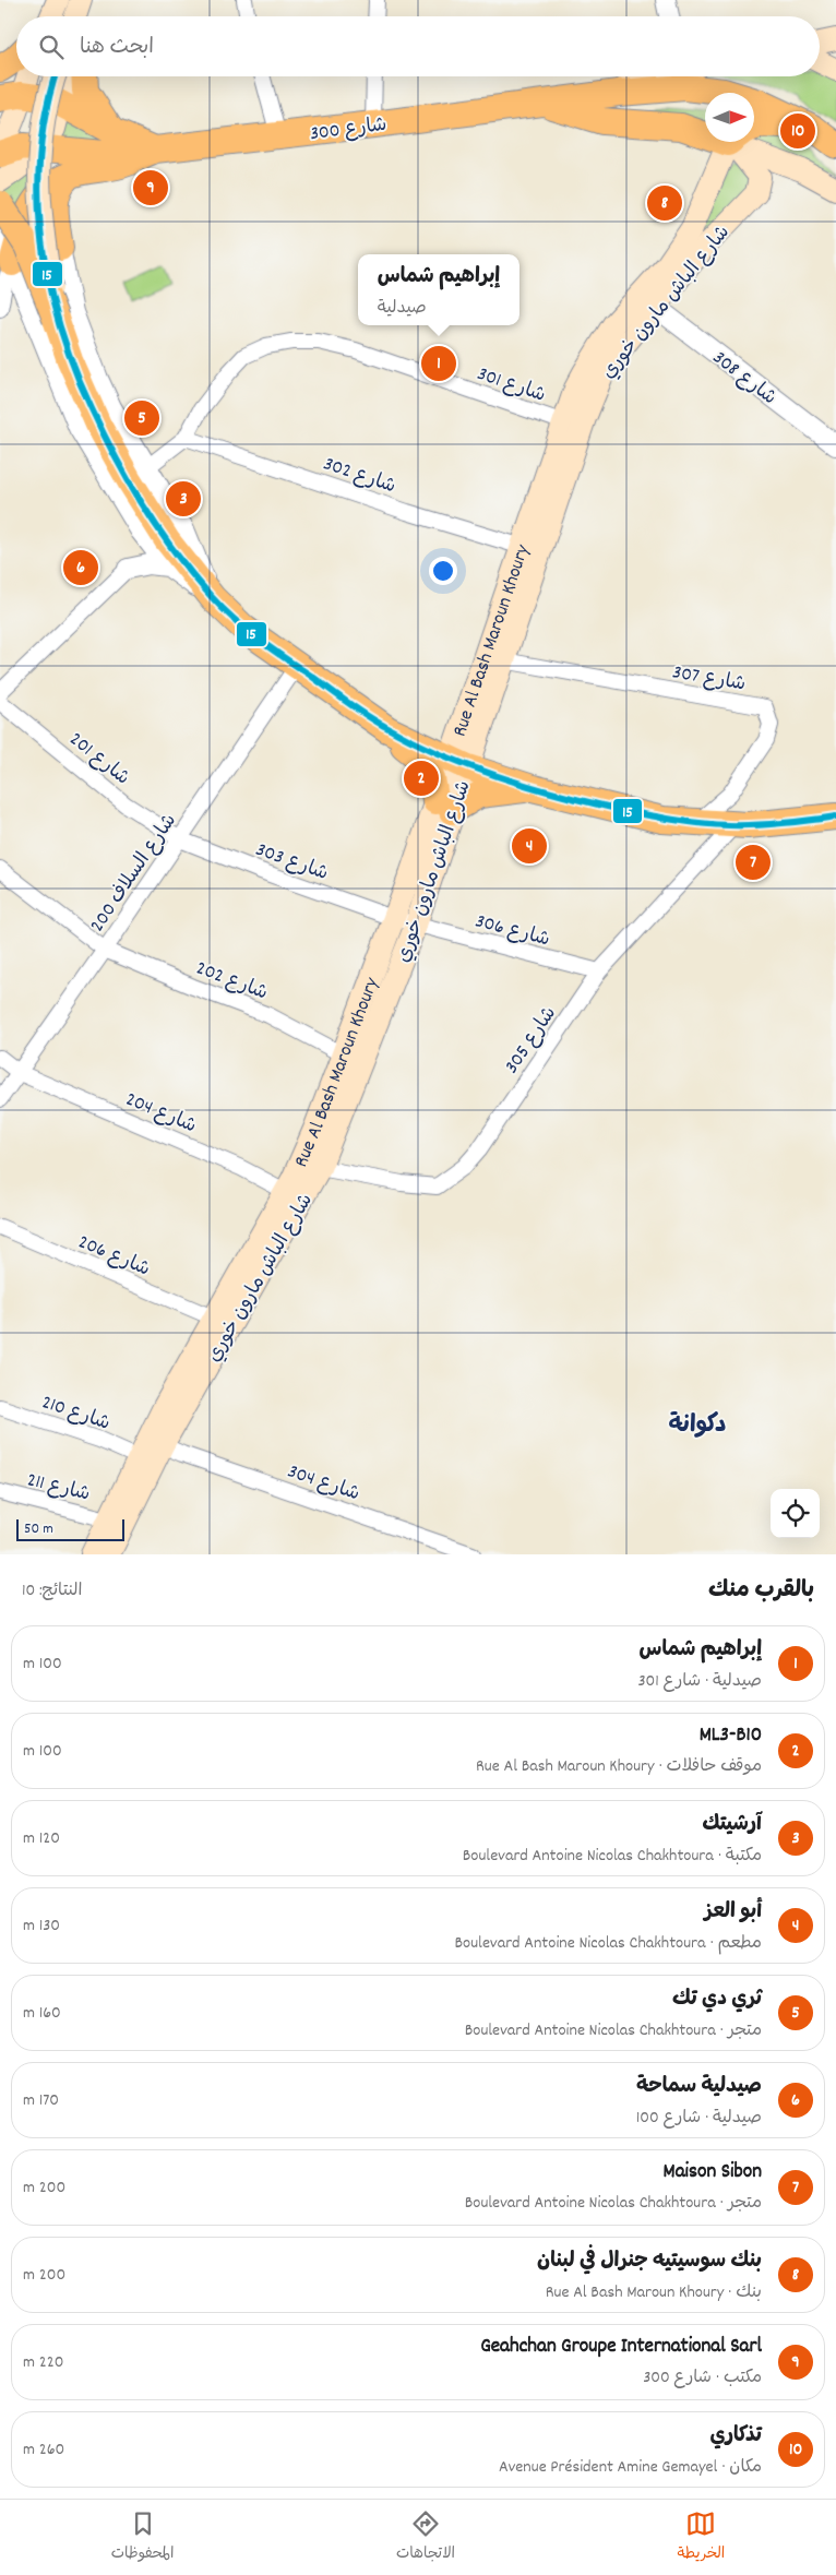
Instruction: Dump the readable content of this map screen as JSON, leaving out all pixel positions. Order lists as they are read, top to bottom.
{
  "streets": {
    "highway": ["شارع 300"],
    "main road": ["شارع الباش مارون خوري", "Rue Al Bash Maroun Khoury"],
    "street": [
      "شارع 308",
      "شارع 301",
      "شارع 302",
      "شارع 307",
      "شارع 201",
      "شارع 303",
      "200 شارع السلاف",
      "شارع 306",
      "شارع 202",
      "شارع 305",
      "شارع 204",
      "شارع 206",
      "شارع 210",
      "شارع 304",
      "شارع 211"
    ]
  },
  "crossings": [
    ["شارع الباش مارون خوري", "شارع 308"],
    ["شارع الباش مارون خوري", "Rue Al Bash Maroun Khoury"],
    ["شارع الباش مارون خوري", "شارع 307"],
    ["شارع الباش مارون خوري", "شارع 303"],
    ["شارع الباش مارون خوري", "شارع 306"],
    ["شارع الباش مارون خوري", "شارع 305"],
    ["شارع الباش مارون خوري", "شارع 304"],
    ["شارع 308", "Rue Al Bash Maroun Khoury"],
    ["شارع 301", "شارع 302"],
    ["شارع 301", "Rue Al Bash Maroun Khoury"],
    ["شارع 302", "Rue Al Bash Maroun Khoury"],
    ["Rue Al Bash Maroun Khoury", "شارع 303"],
    ["Rue Al Bash Maroun Khoury", "شارع 202"],
    ["Rue Al Bash Maroun Khoury", "شارع 204"],
    ["Rue Al Bash Maroun Khoury", "شارع 206"],
    ["Rue Al Bash Maroun Khoury", "شارع 210"],
    ["Rue Al Bash Maroun Khoury", "شارع 211"],
    ["شارع 201", "شارع 303"],
    ["شارع 201", "200 شارع السلاف"],
    ["شارع 303", "200 شارع السلاف"],
    ["شارع 303", "شارع 306"],
    ["200 شارع السلاف", "شارع 202"],
    ["200 شارع السلاف", "شارع 204"],
    ["شارع 306", "شارع 305"]
  ],
  "districts": ["دكوانة"],
  "lines": ["transit line 15"],
  "scale_bar": "50 m",
  "north": "right",
  "page": {
    "search": "ابحث هنا",
    "pins": [
      "10",
      "9",
      "8",
      "1",
      "5",
      "3",
      "6",
      "2",
      "4",
      "7"
    ],
    "popup": ["إبراهيم شماس", "صيدلية"],
    "scale": "50 m",
    "heading": ["بالقرب منك", "النتائج: 10"],
    "list": [
      {
        "mark": "1",
        "name": "إبراهيم شماس",
        "note": "صيدلية · شارع 301",
        "value": "100 m"
      },
      {
        "mark": "2",
        "name": "ML3-B10",
        "note": "موقف حافلات · Rue Al Bash Maroun Khoury",
        "value": "100 m"
      },
      {
        "mark": "3",
        "name": "آرشيتك",
        "note": "مكتبة · Boulevard Antoine Nicolas Chakhtoura",
        "value": "120 m"
      },
      {
        "mark": "4",
        "name": "أبو العز",
        "note": "مطعم · Boulevard Antoine Nicolas Chakhtoura",
        "value": "130 m"
      },
      {
        "mark": "5",
        "name": "ثري دي تك",
        "note": "متجر · Boulevard Antoine Nicolas Chakhtoura",
        "value": "160 m"
      },
      {
        "mark": "6",
        "name": "صيدلية سماحة",
        "note": "صيدلية · شارع 100",
        "value": "170 m"
      },
      {
        "mark": "7",
        "name": "Maison Sibon",
        "note": "متجر · Boulevard Antoine Nicolas Chakhtoura",
        "value": "200 m"
      },
      {
        "mark": "8",
        "name": "بنك سوسيتيه جنرال في لبنان",
        "note": "بنك · Rue Al Bash Maroun Khoury",
        "value": "200 m"
      },
      {
        "mark": "9",
        "name": "Geahchan Groupe International Sarl",
        "note": "مكتب · شارع 300",
        "value": "220 m"
      },
      {
        "mark": "10",
        "name": "تذكاري",
        "note": "مكان · Avenue Président Amine Gemayel",
        "value": "260 m"
      }
    ],
    "nav": ["الخريطة", "الاتجاهات", "المحفوظات"]
  }
}
